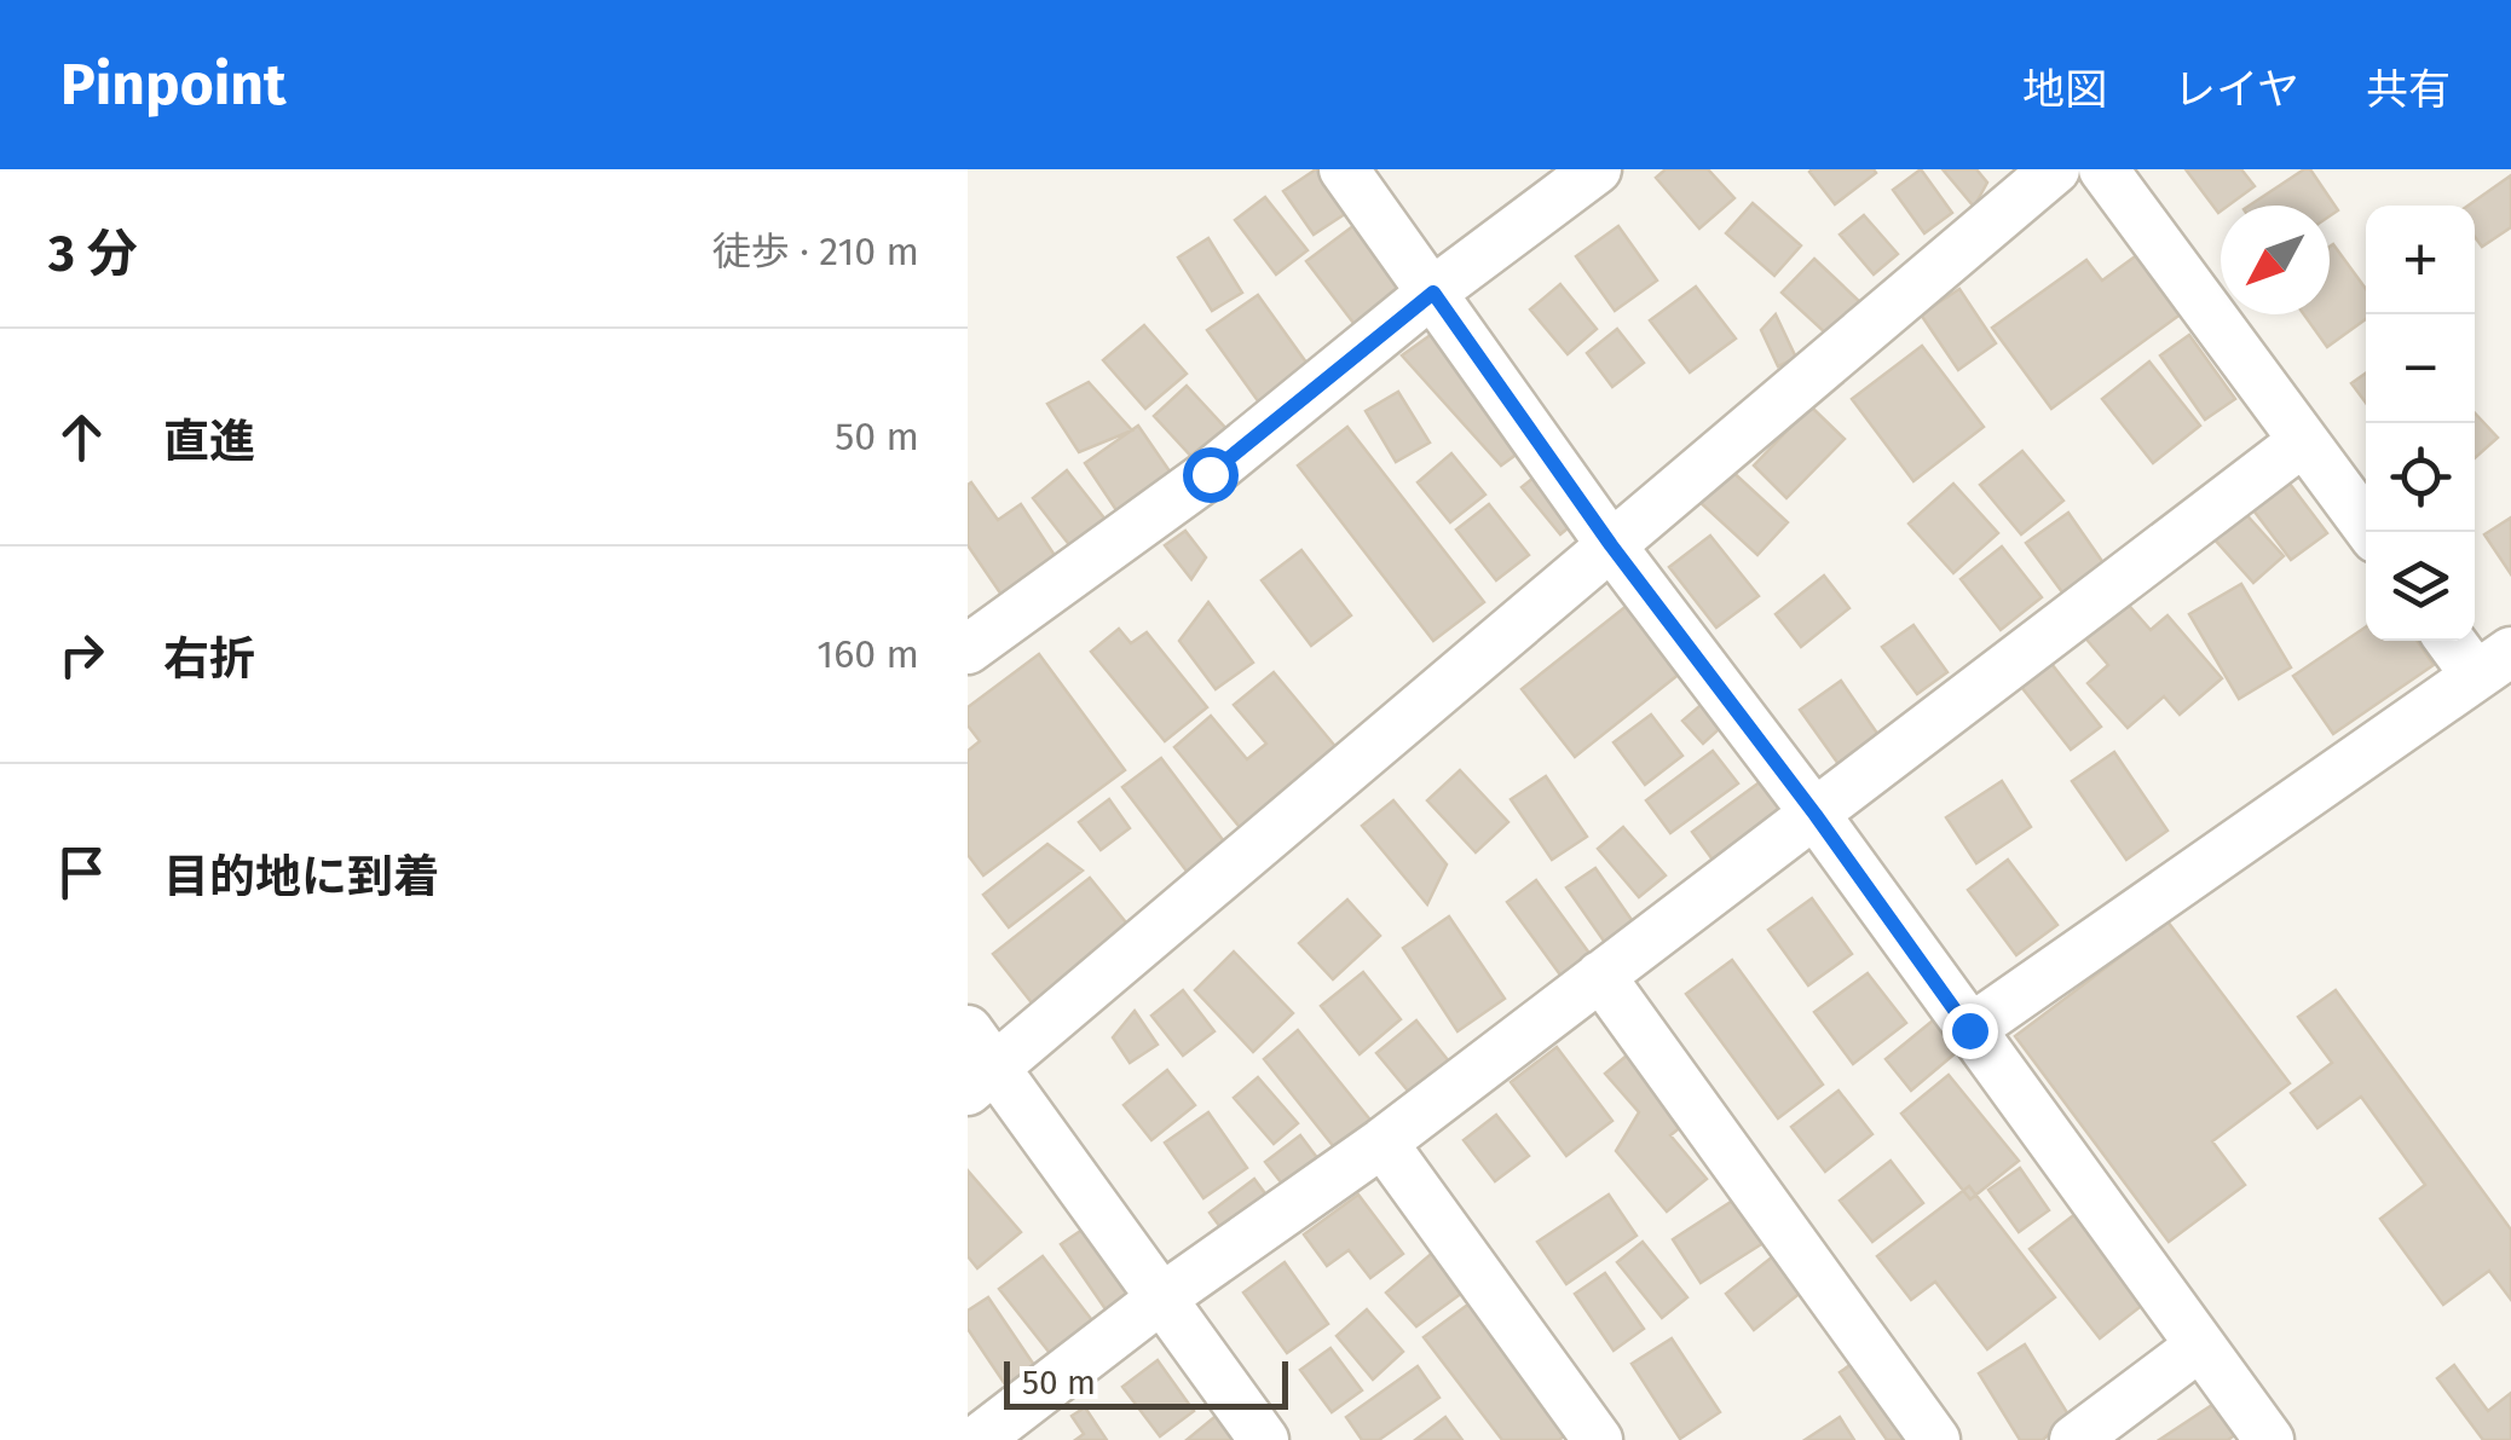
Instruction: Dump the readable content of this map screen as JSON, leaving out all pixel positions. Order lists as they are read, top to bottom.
{
  "scale_bar": "50 m",
  "north": "bottom left",
  "page": {
    "header": "Pinpoint",
    "nav": ["地図", "レイヤ", "共有"],
    "heading": ["3 分", "徒歩 · 210 m"],
    "map_buttons": ["+", "−"],
    "list": [
      ["直進", "50 m"],
      ["右折", "160 m"],
      "目的地に到着"
    ],
    "scale": "50 m"
  }
}
